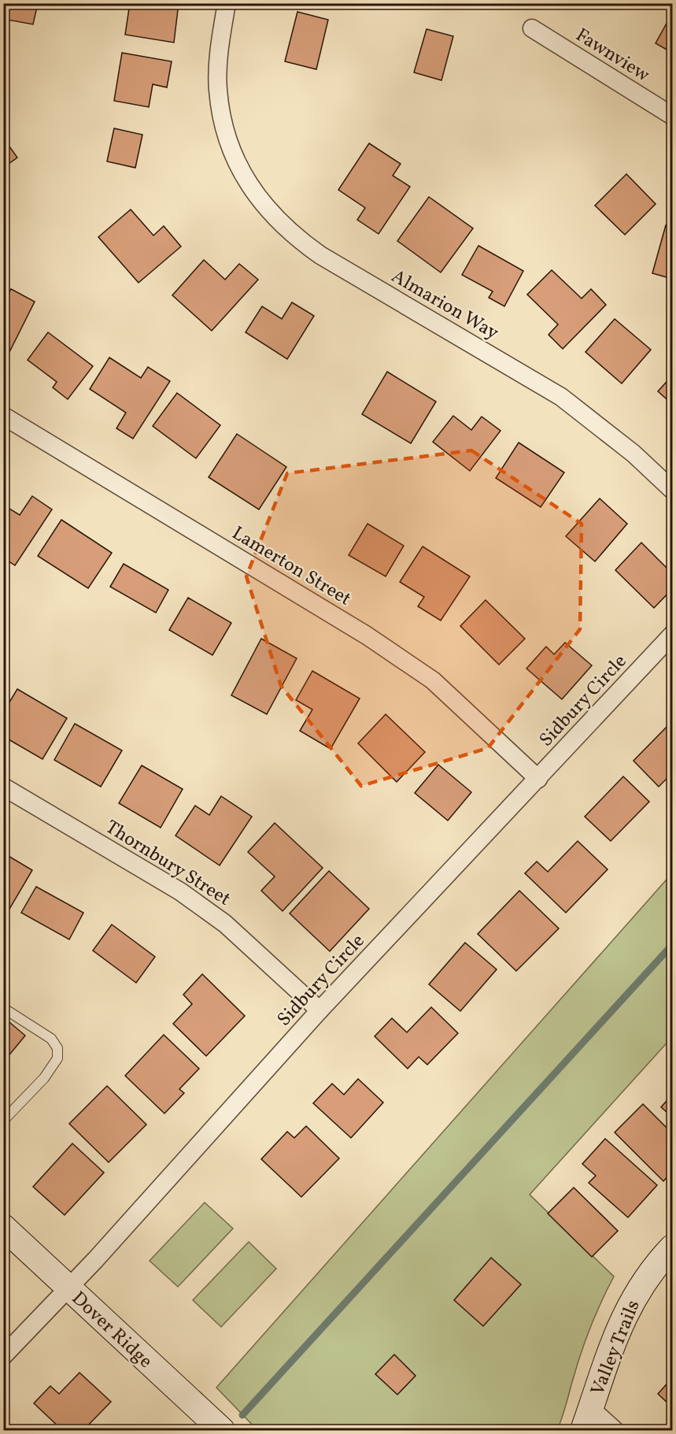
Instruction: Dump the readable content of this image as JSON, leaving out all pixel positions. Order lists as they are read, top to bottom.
{
  "streets": {
    "street": [
      "Fawnview",
      "Almarion Way",
      "Lamerton Street",
      "Sidbury Circle",
      "Thornbury Street",
      "Dover Ridge",
      "Valley Trails"
    ]
  },
  "crossings": [
    ["Lamerton Street", "Sidbury Circle"],
    ["Sidbury Circle", "Thornbury Street"],
    ["Sidbury Circle", "Dover Ridge"]
  ]
}
